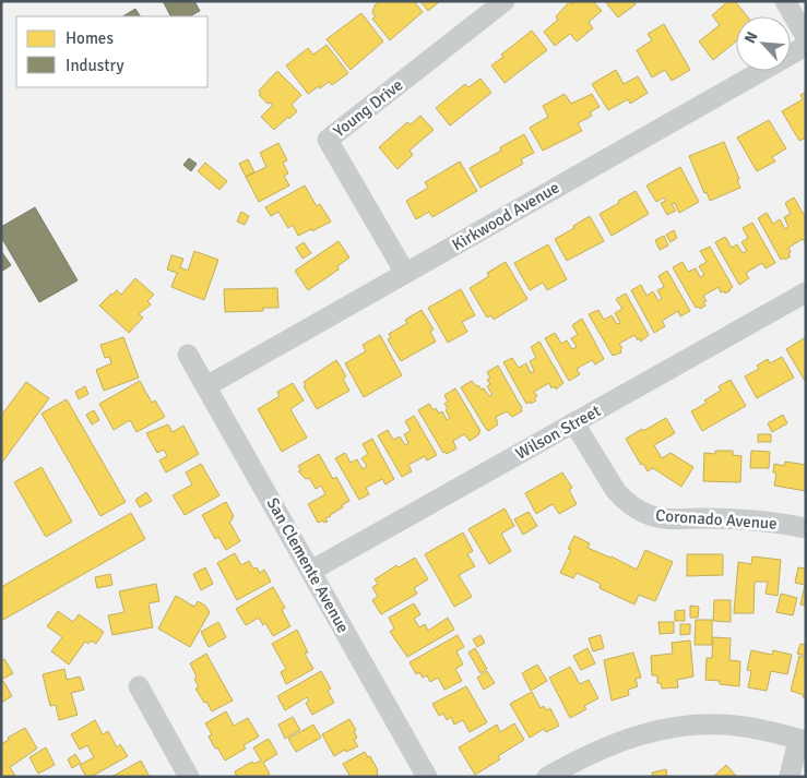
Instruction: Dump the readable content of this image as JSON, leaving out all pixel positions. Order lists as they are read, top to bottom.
{
  "streets": {
    "street": [
      "Young Drive",
      "Kirkwood Avenue",
      "Wilson Street",
      "Coronado Avenue",
      "San Clemente Avenue"
    ]
  },
  "crossings": [
    ["Young Drive", "Kirkwood Avenue"],
    ["Kirkwood Avenue", "San Clemente Avenue"],
    ["Wilson Street", "Coronado Avenue"],
    ["Wilson Street", "San Clemente Avenue"]
  ],
  "legend": ["Homes", "Industry"],
  "north": "top left"
}
